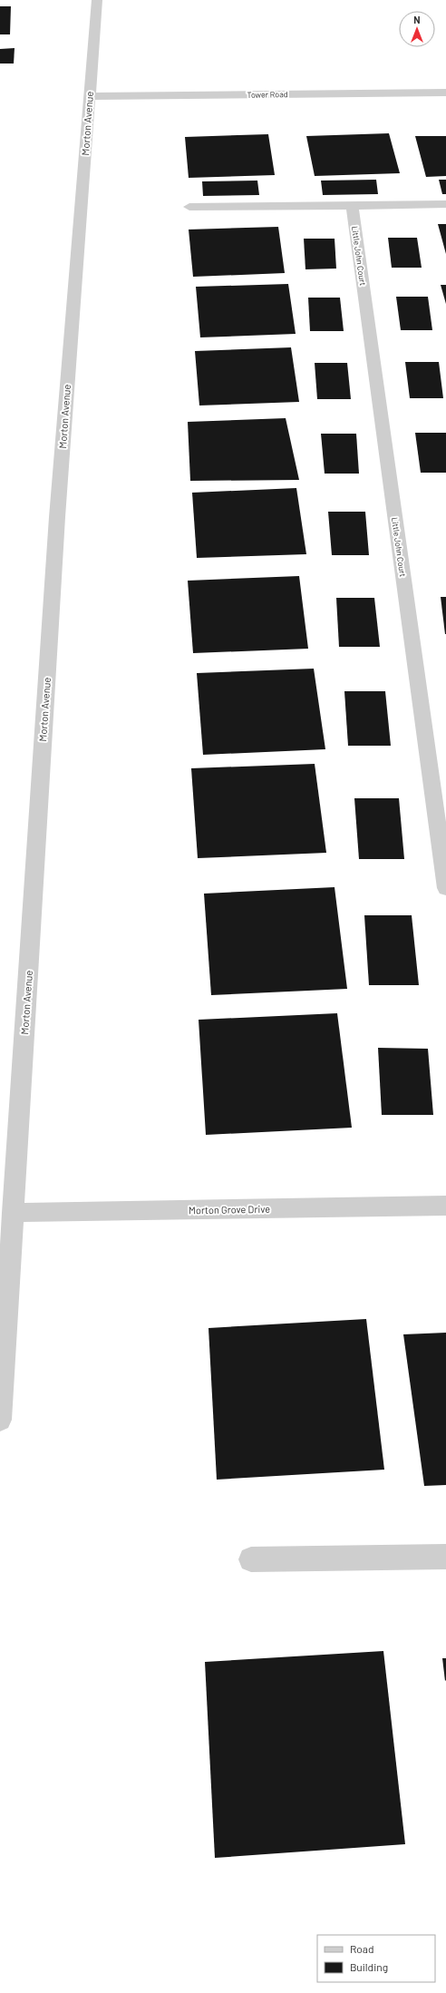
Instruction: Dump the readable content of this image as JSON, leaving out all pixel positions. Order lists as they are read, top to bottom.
{
  "streets": {
    "street": [
      "Tower Road",
      "Morton Avenue",
      "Little John Court",
      "Morton Grove Drive"
    ]
  },
  "crossings": [
    ["Tower Road", "Morton Avenue"],
    ["Morton Avenue", "Morton Grove Drive"]
  ],
  "legend": ["Road", "Building"],
  "north": "top"
}
